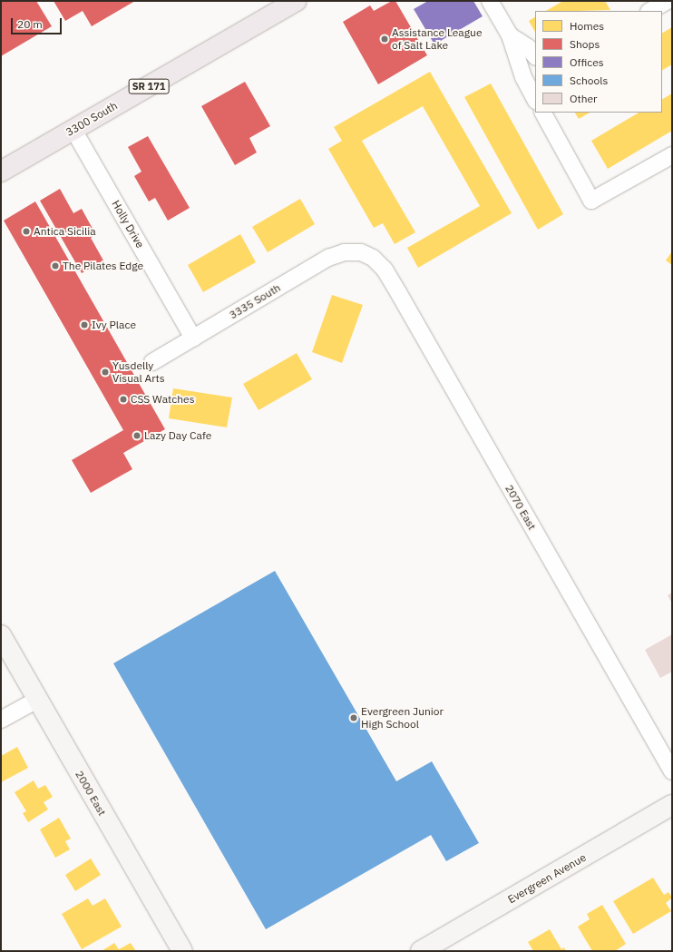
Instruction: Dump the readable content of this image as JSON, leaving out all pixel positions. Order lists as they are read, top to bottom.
{
  "streets": {
    "main road": ["SR 171", "3300 South"],
    "street": [
      "Holly Drive",
      "3335 South",
      "2070 East",
      "2000 East",
      "Evergreen Avenue"
    ]
  },
  "crossings": [
    ["3300 South", "Holly Drive"],
    ["Holly Drive", "3335 South"],
    ["3335 South", "2070 East"]
  ],
  "places": [
    "Assistance League of Salt Lake",
    "Antica Sicilia",
    "The Pilates Edge",
    "Ivy Place",
    "Yusdelly Visual Arts",
    "CSS Watches",
    "Lazy Day Cafe",
    "Evergreen Junior High School"
  ],
  "legend": [
    "Homes",
    "Shops",
    "Offices",
    "Schools",
    "Other"
  ],
  "scale_bar": "20 m"
}
